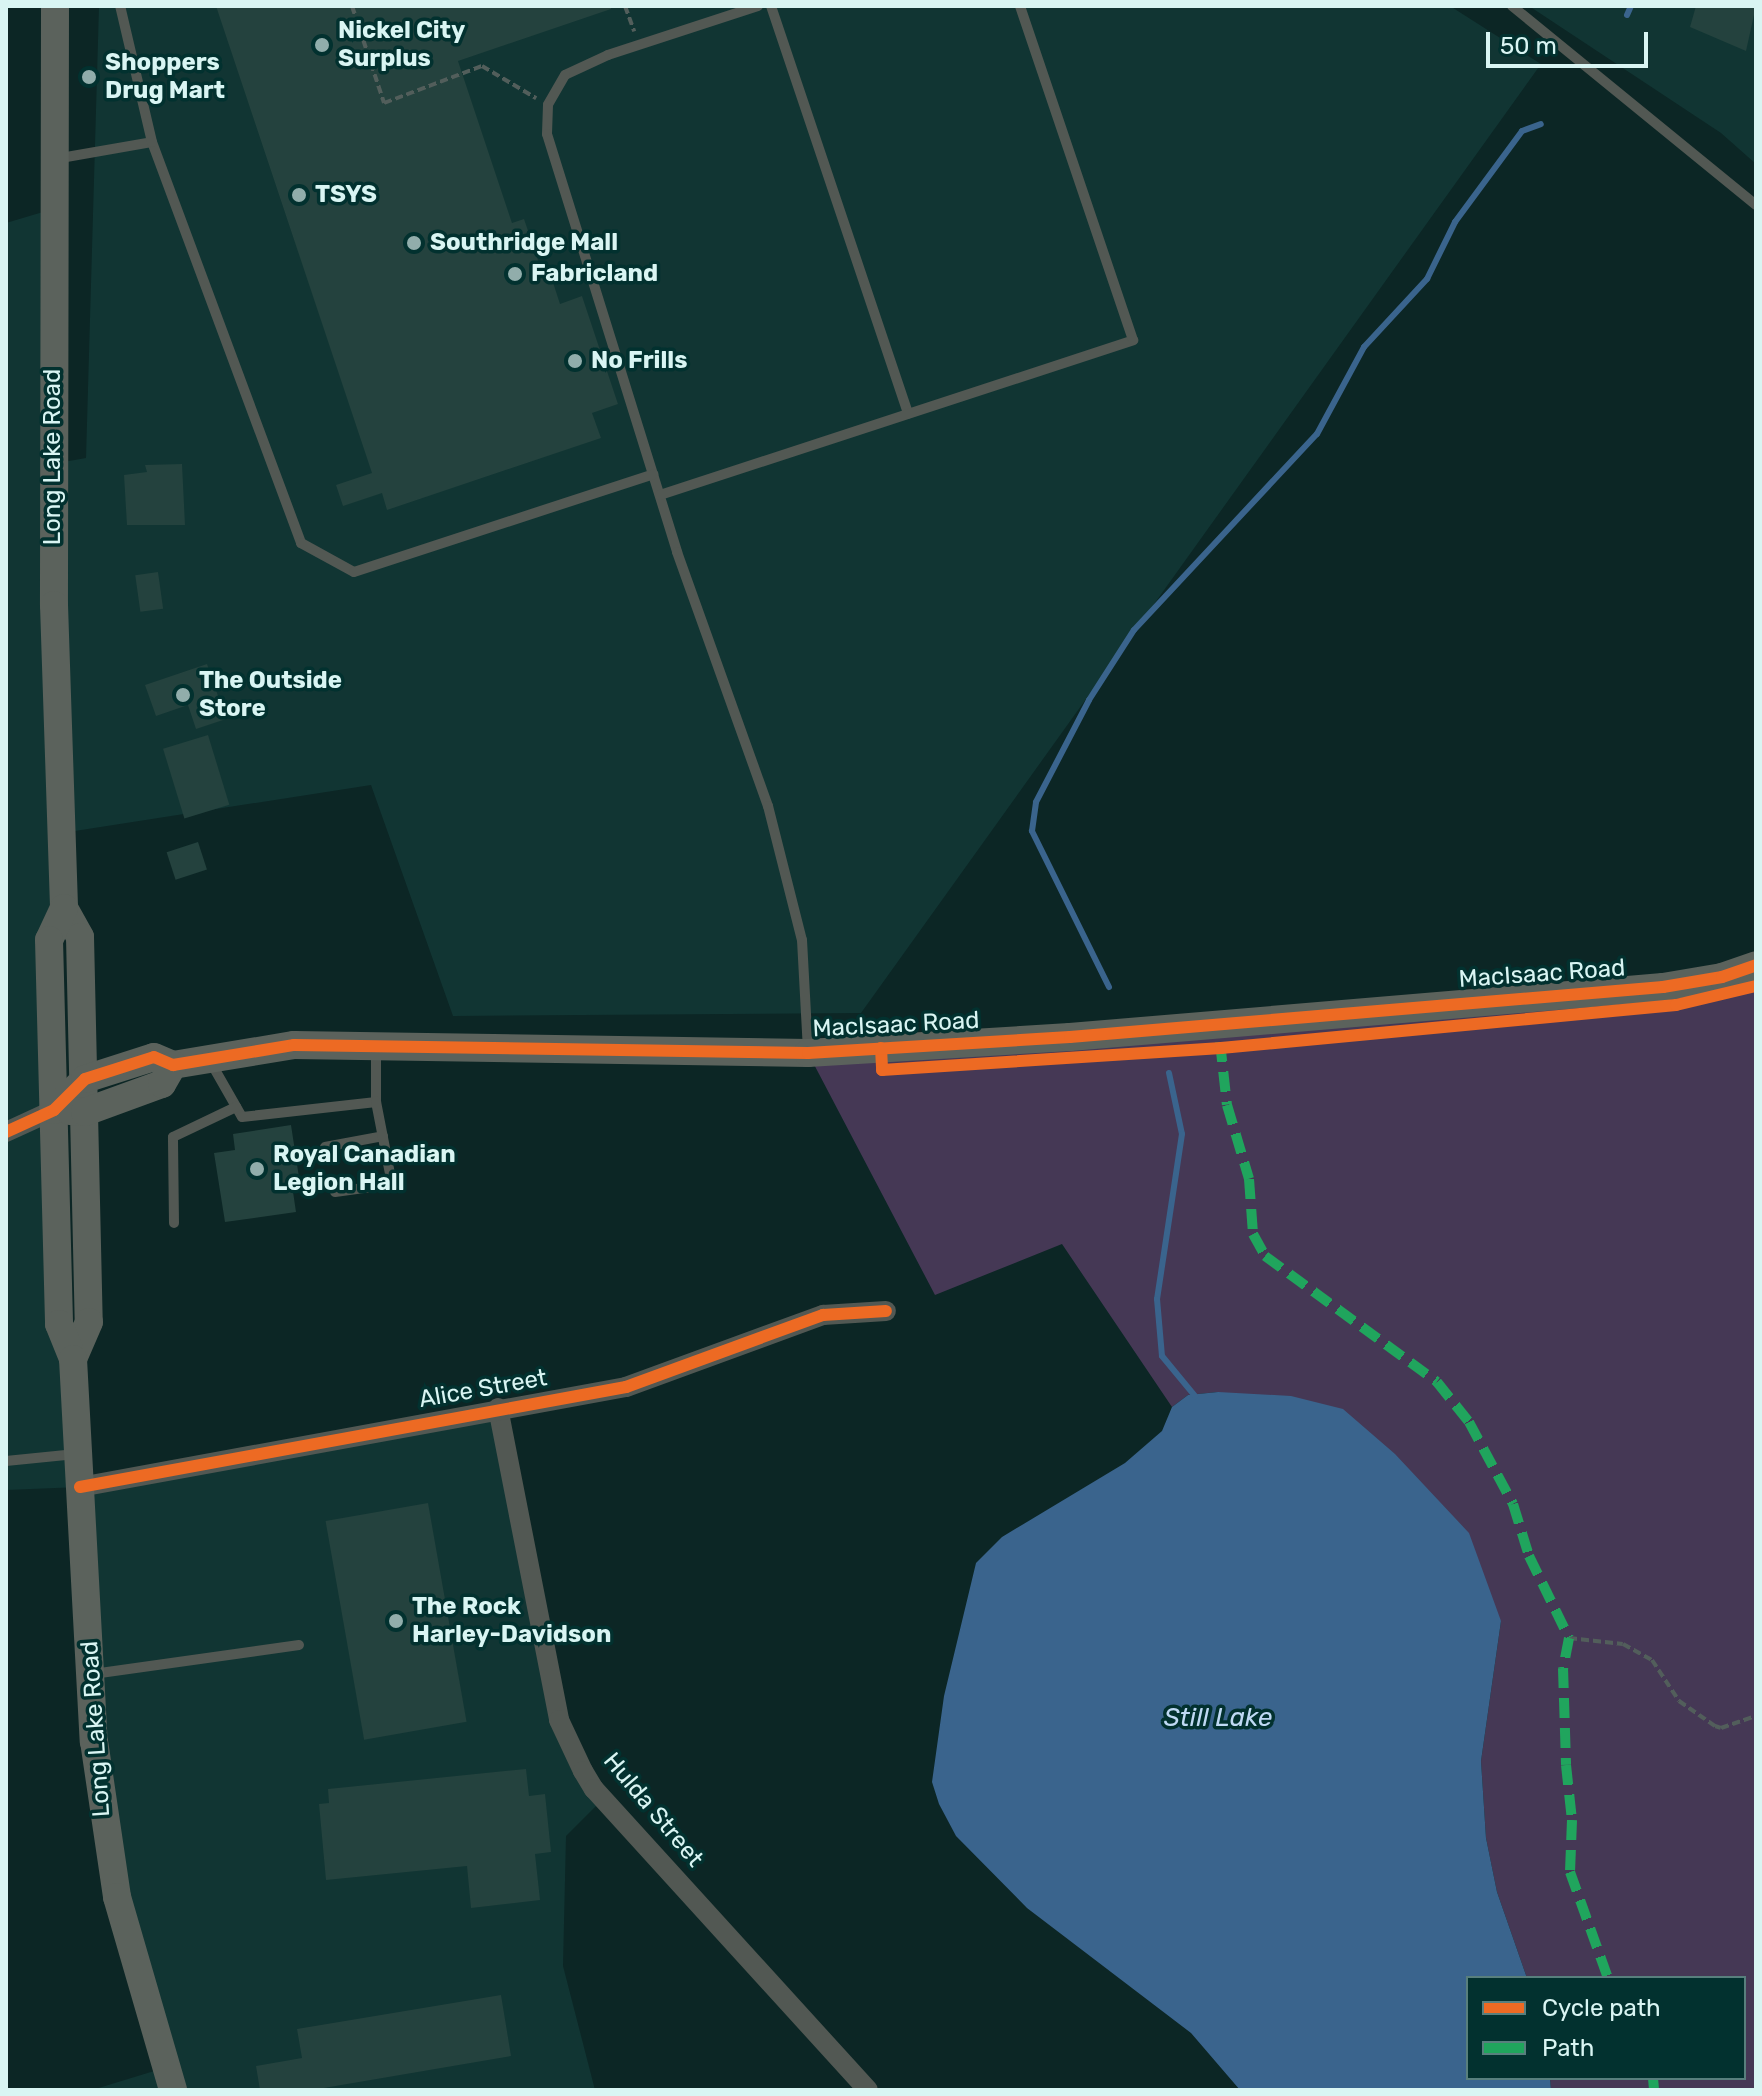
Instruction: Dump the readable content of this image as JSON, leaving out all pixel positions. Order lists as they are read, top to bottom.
{
  "streets": {
    "main road": ["Long Lake Road", "MacIsaac Road"],
    "street": ["Alice Street", "Hulda Street"]
  },
  "crossings": [
    ["Long Lake Road", "MacIsaac Road"],
    ["Long Lake Road", "Alice Street"],
    ["Alice Street", "Hulda Street"]
  ],
  "water": ["Still Lake"],
  "places": [
    "Nickel City Surplus",
    "Shoppers Drug Mart",
    "TSYS",
    "Southridge Mall",
    "Fabricland",
    "No Frills",
    "The Outside Store",
    "Royal Canadian Legion Hall",
    "The Rock Harley-Davidson"
  ],
  "legend": ["Cycle path", "Path"],
  "scale_bar": "50 m"
}
